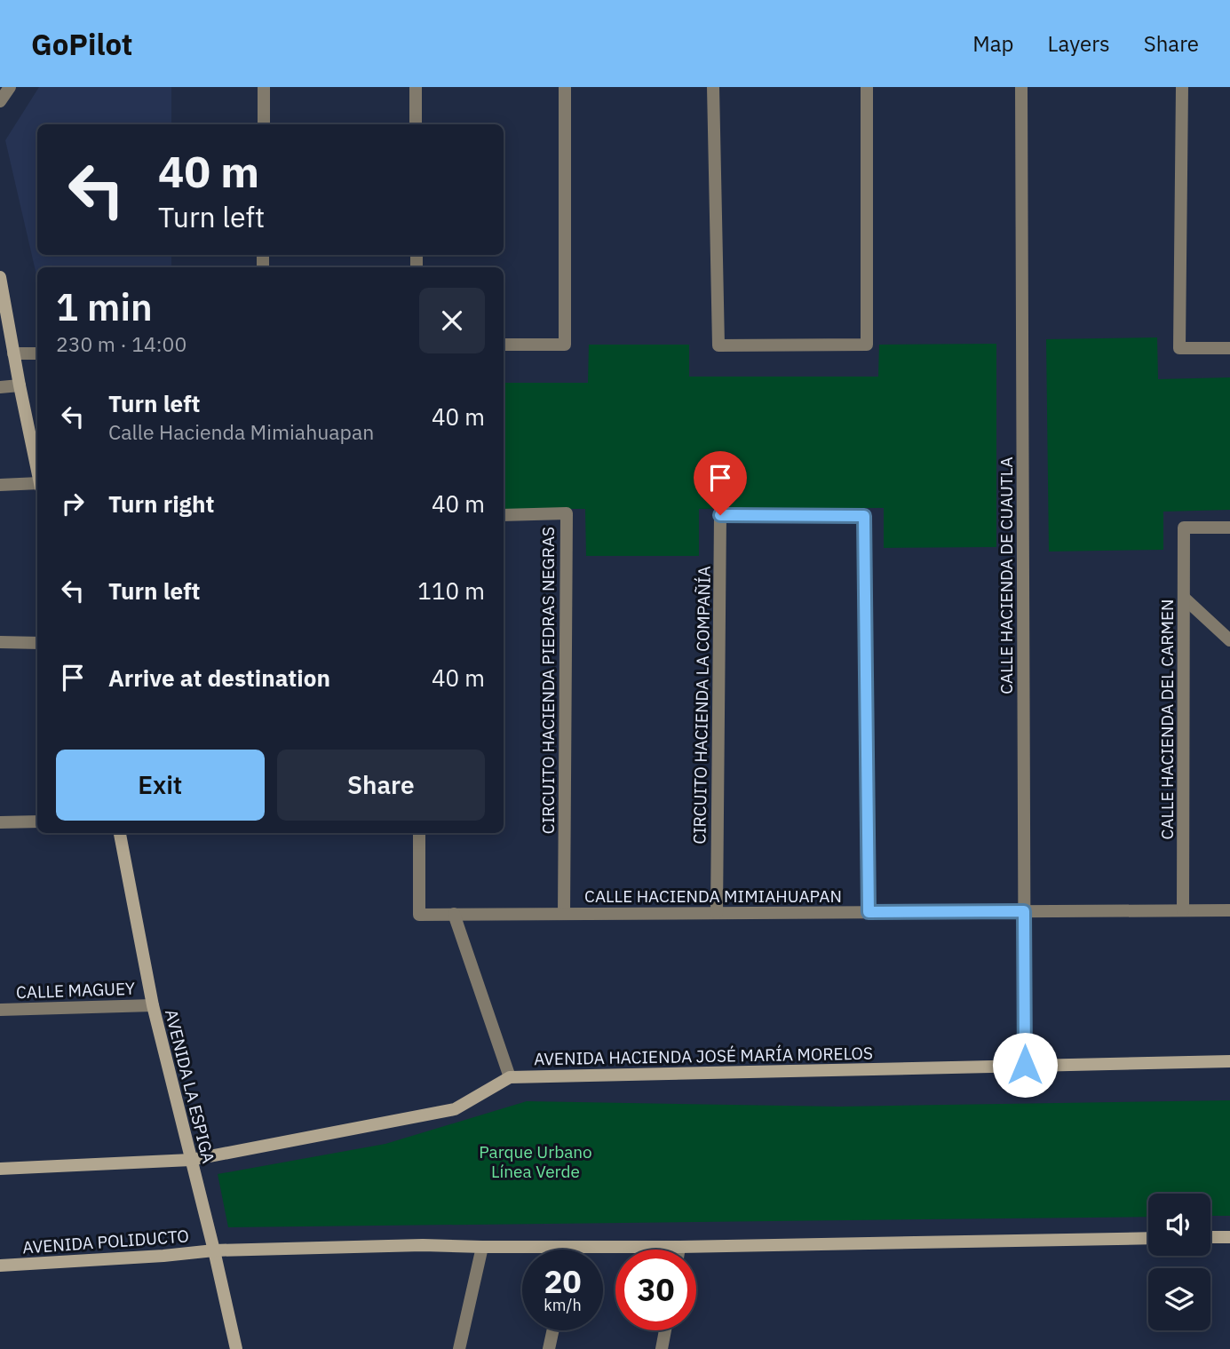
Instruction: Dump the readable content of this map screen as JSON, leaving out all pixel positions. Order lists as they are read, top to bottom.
{
  "streets": {
    "main road": ["AVENIDA HACIENDA JOSÉ MARÍA MORELOS", "AVENIDA LA ESPIGA", "AVENIDA POLIDUCTO"],
    "street": [
      "CALLE HACIENDA DE CUAUTLA",
      "CIRCUITO HACIENDA PIEDRAS NEGRAS",
      "CIRCUITO HACIENDA LA COMPAÑÍA",
      "CALLE HACIENDA DEL CARMEN",
      "CALLE HACIENDA MIMIAHUAPAN",
      "CALLE MAGUEY"
    ]
  },
  "crossings": [
    ["CALLE HACIENDA DE CUAUTLA", "CALLE HACIENDA MIMIAHUAPAN"],
    ["CALLE HACIENDA DE CUAUTLA", "AVENIDA HACIENDA JOSÉ MARÍA MORELOS"],
    ["CIRCUITO HACIENDA PIEDRAS NEGRAS", "CALLE HACIENDA MIMIAHUAPAN"],
    ["CIRCUITO HACIENDA LA COMPAÑÍA", "CALLE HACIENDA MIMIAHUAPAN"],
    ["CALLE HACIENDA DEL CARMEN", "CALLE HACIENDA MIMIAHUAPAN"],
    ["CALLE MAGUEY", "AVENIDA LA ESPIGA"],
    ["AVENIDA HACIENDA JOSÉ MARÍA MORELOS", "AVENIDA LA ESPIGA"],
    ["AVENIDA LA ESPIGA", "AVENIDA POLIDUCTO"]
  ],
  "parks": ["Parque Urbano Línea Verde"],
  "page": {
    "header": "GoPilot",
    "nav": ["Map", "Layers", "Share"],
    "turn": ["40 m", "Turn left"],
    "heading": ["1 min", "230 m · 14:00"],
    "list": [
      {
        "name": "Turn left",
        "note": "Calle Hacienda Mimiahuapan",
        "value": "40 m"
      },
      {
        "name": "Turn right",
        "value": "40 m"
      },
      {
        "name": "Turn left",
        "value": "110 m"
      },
      {
        "name": "Arrive at destination",
        "value": "40 m"
      }
    ],
    "buttons": ["Exit", "Share"],
    "speed": "20 km/h",
    "limit": "30"
  }
}
